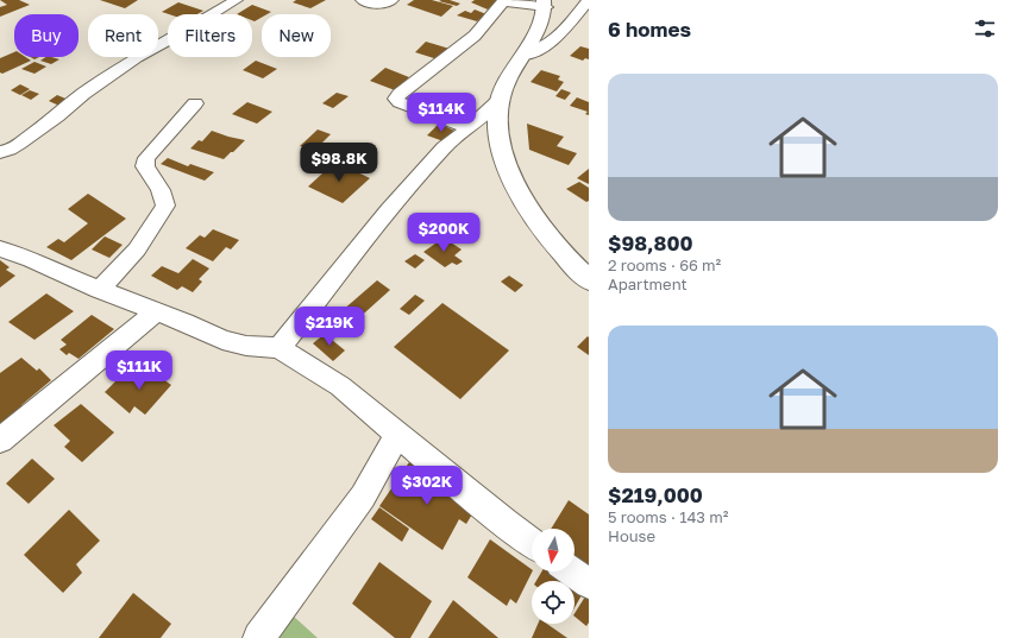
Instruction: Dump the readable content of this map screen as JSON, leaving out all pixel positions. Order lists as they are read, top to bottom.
{
  "north": "bottom",
  "page": {
    "heading": "6 homes",
    "chip": [
      "Buy",
      "Rent",
      "Filters",
      "New"
    ],
    "list": [
      {
        "name": "$98,800",
        "note": "2 rooms · 66 m² · Apartment"
      },
      {
        "name": "$219,000",
        "note": "5 rooms · 143 m² · House"
      }
    ],
    "price": [
      "$114K",
      "$98.8K",
      "$200K",
      "$219K",
      "$111K",
      "$302K"
    ]
  }
}
